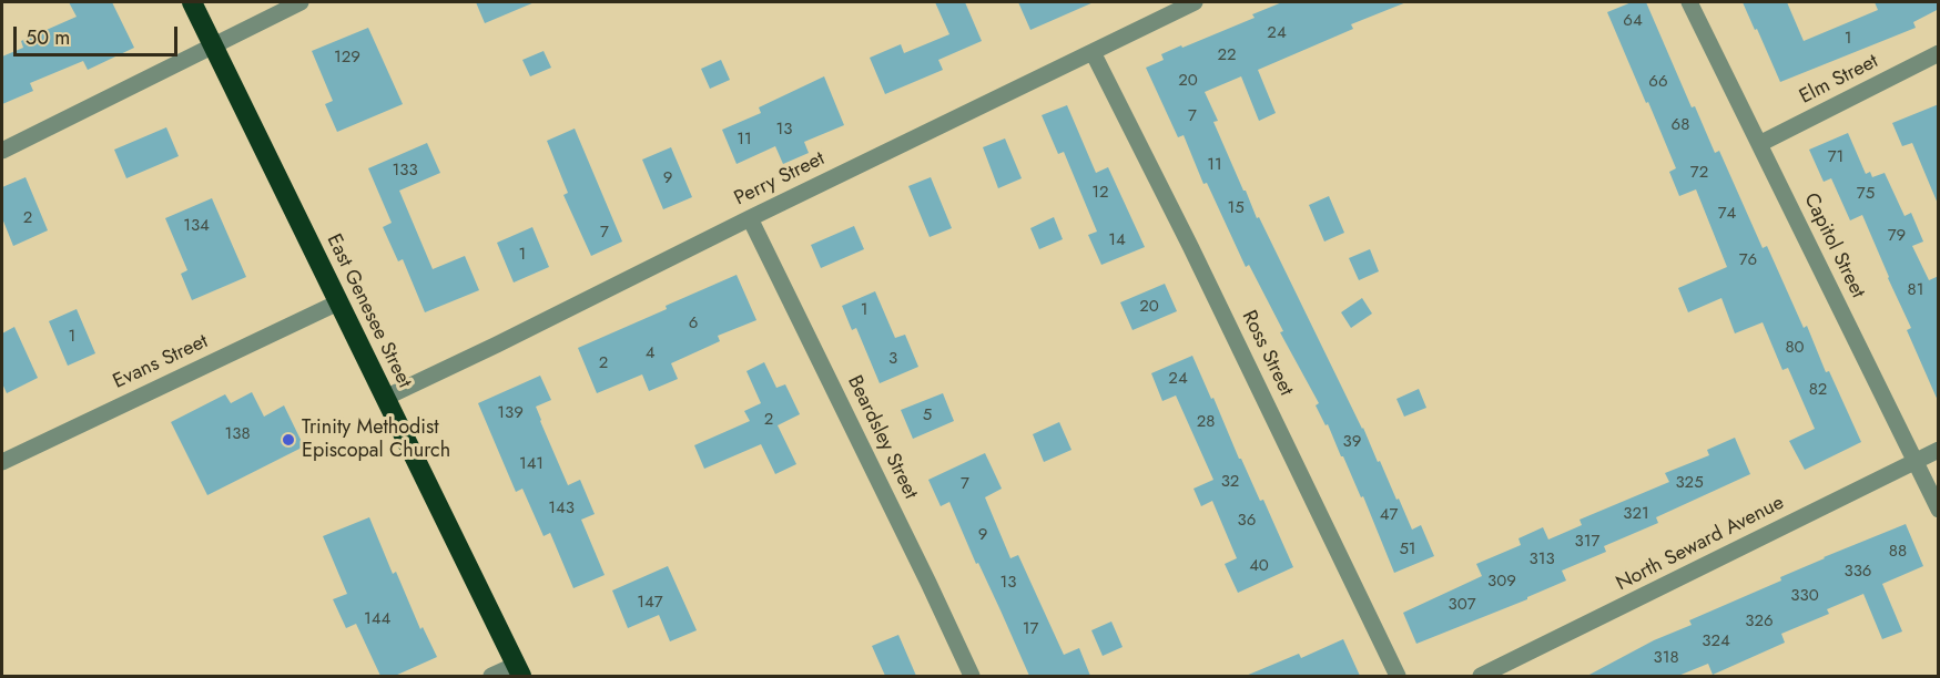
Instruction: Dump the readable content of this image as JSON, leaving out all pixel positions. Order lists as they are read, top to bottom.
{
  "streets": {
    "highway": ["East Genesee Street"],
    "street": [
      "Elm Street",
      "Perry Street",
      "Capitol Street",
      "Ross Street",
      "Evans Street",
      "Beardsley Street",
      "North Seward Avenue"
    ]
  },
  "crossings": [
    ["Elm Street", "Capitol Street"],
    ["Perry Street", "East Genesee Street"],
    ["Perry Street", "Ross Street"],
    ["Perry Street", "Beardsley Street"],
    ["Capitol Street", "North Seward Avenue"],
    ["East Genesee Street", "Evans Street"]
  ],
  "places": ["Trinity Methodist Episcopal Church"],
  "house_numbers": [
    "64",
    "24",
    "1",
    "22",
    "129",
    "20",
    "66",
    "7",
    "68",
    "13",
    "11",
    "71",
    "11",
    "133",
    "72",
    "9",
    "12",
    "75",
    "15",
    "74",
    "2",
    "134",
    "7",
    "79",
    "14",
    "1",
    "76",
    "81",
    "20",
    "1",
    "6",
    "1",
    "80",
    "4",
    "3",
    "2",
    "24",
    "82",
    "139",
    "5",
    "2",
    "28",
    "138",
    "39",
    "141",
    "32",
    "325",
    "7",
    "143",
    "321",
    "47",
    "36",
    "9",
    "317",
    "51",
    "88",
    "313",
    "40",
    "336",
    "309",
    "13",
    "330",
    "147",
    "307",
    "144",
    "326",
    "17",
    "324",
    "318"
  ],
  "scale_bar": "50 m"
}
